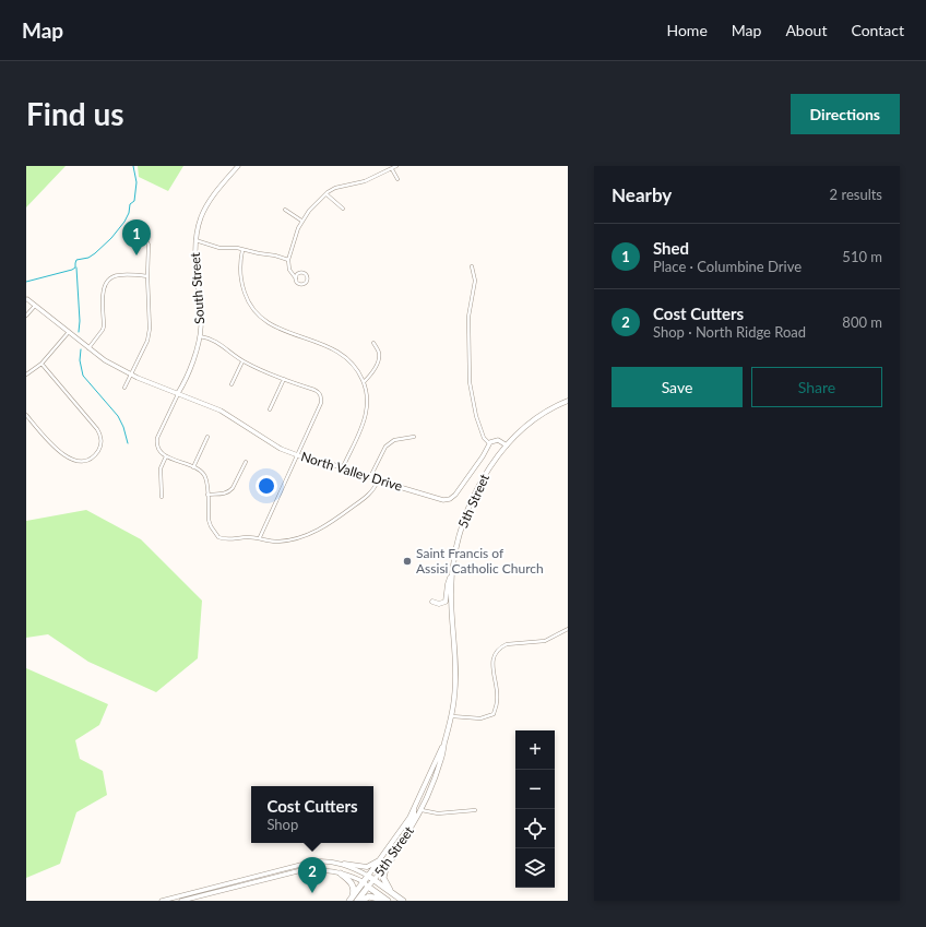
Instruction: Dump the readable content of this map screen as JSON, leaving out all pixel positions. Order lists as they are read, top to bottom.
{
  "streets": {
    "highway": ["5th Street"],
    "street": ["South Street", "North Valley Drive"]
  },
  "crossings": [
    ["South Street", "North Valley Drive"]
  ],
  "places": ["Saint Francis of Assisi Catholic Church"],
  "page": {
    "header": "Map",
    "nav": [
      "Home",
      "Map",
      "About",
      "Contact"
    ],
    "buttons": [
      "Directions",
      ["Save", "Share"]
    ],
    "title": "Find us",
    "heading": ["Nearby", "2 results"],
    "pins": ["1", "2"],
    "list": [
      {
        "mark": "1",
        "name": "Shed",
        "note": "Place · Columbine Drive",
        "value": "510 m"
      },
      {
        "mark": "2",
        "name": "Cost Cutters",
        "note": "Shop · North Ridge Road",
        "value": "800 m"
      }
    ],
    "map_buttons": ["+", "−"],
    "popup": ["Cost Cutters", "Shop"]
  }
}
